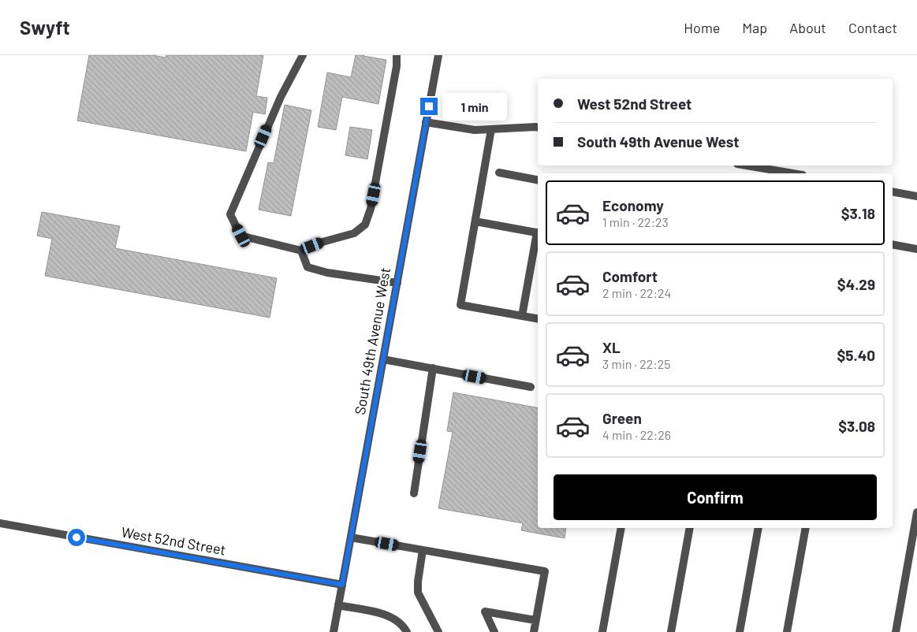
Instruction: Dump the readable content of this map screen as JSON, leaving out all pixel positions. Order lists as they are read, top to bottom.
{
  "streets": {
    "street": ["South 49th Avenue West", "West 52nd Street"]
  },
  "crossings": [
    ["South 49th Avenue West", "West 52nd Street"]
  ],
  "page": {
    "header": "Swyft",
    "nav": [
      "Home",
      "Map",
      "About",
      "Contact"
    ],
    "banner": ["West 52nd Street", "South 49th Avenue West"],
    "bubble": "1 min",
    "list": [
      {
        "name": "Economy",
        "note": "1 min · 22:23",
        "value": "$3.18"
      },
      {
        "name": "Comfort",
        "note": "2 min · 22:24",
        "value": "$4.29"
      },
      {
        "name": "XL",
        "note": "3 min · 22:25",
        "value": "$5.40"
      },
      {
        "name": "Green",
        "note": "4 min · 22:26",
        "value": "$3.08"
      }
    ],
    "buttons": "Confirm"
  }
}
